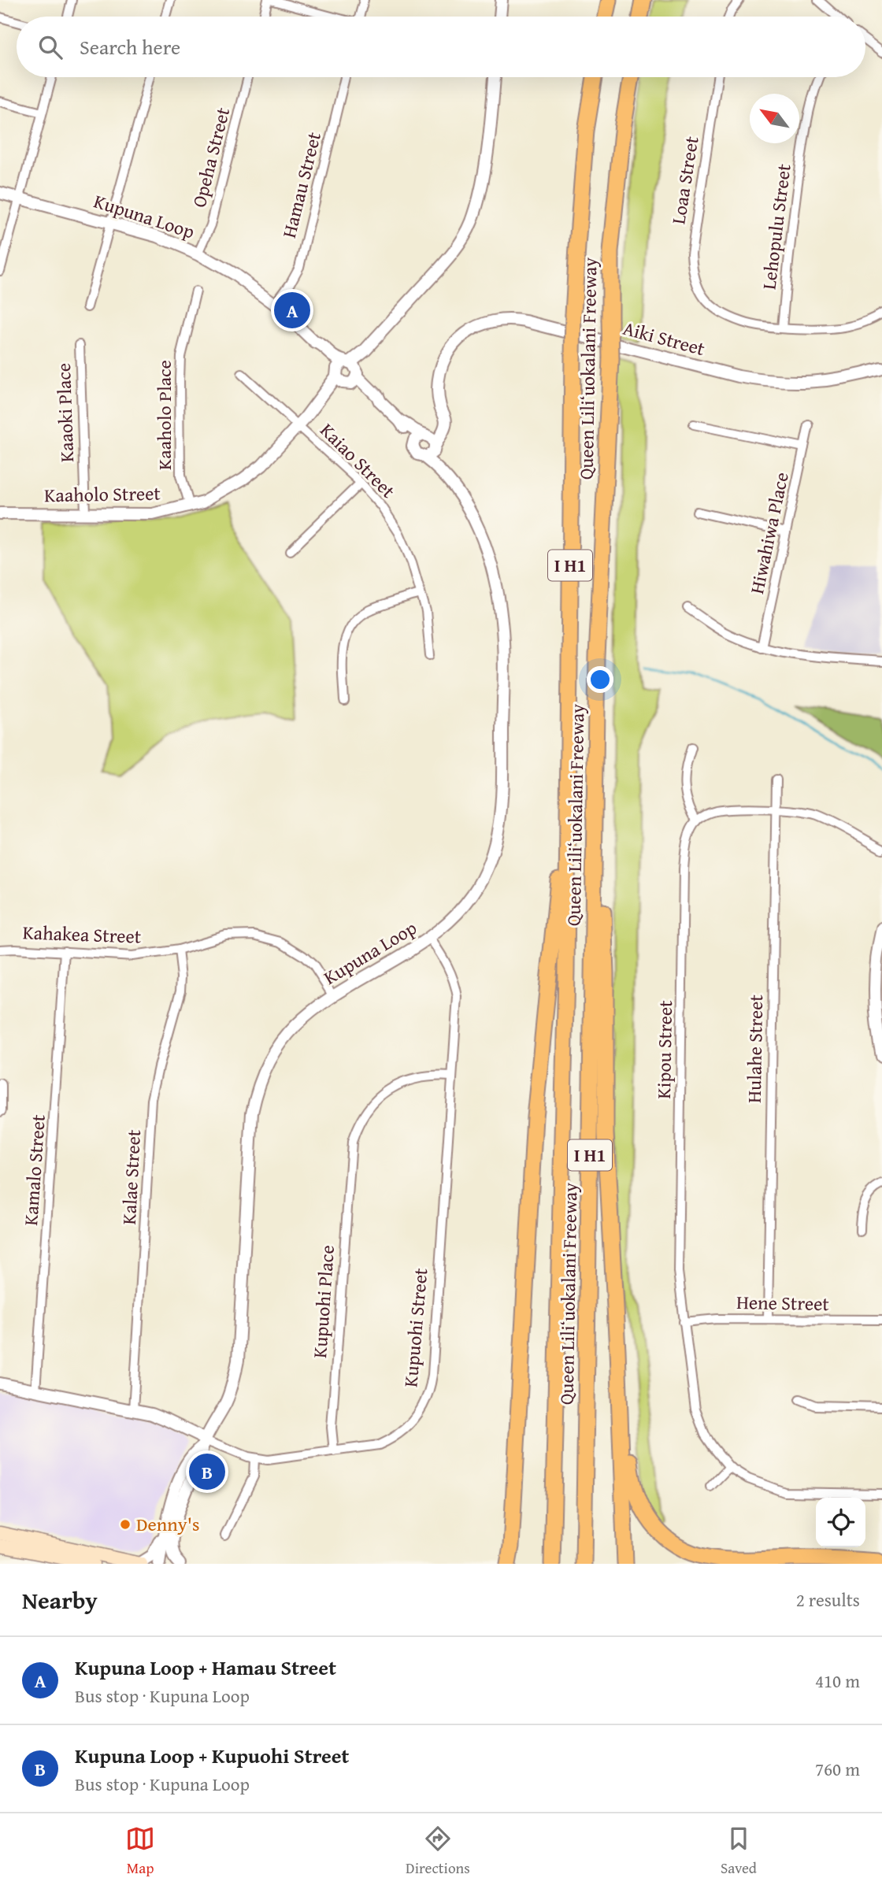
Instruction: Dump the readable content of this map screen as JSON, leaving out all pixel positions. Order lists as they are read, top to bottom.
{
  "streets": {
    "highway": ["Queen Liliʻuokalani Freeway", "I H1"],
    "street": [
      "Opeha Street",
      "Loaa Street",
      "Hamau Street",
      "Kupuna Loop",
      "Lehopulu Street",
      "Aiki Street",
      "Kaaoki Place",
      "Kaaholo Place",
      "Kaiao Street",
      "Kaaholo Street",
      "Hiwahiwa Place",
      "Kahakea Street",
      "Hulahe Street",
      "Kipou Street",
      "Kamalo Street",
      "Kalae Street",
      "Kupuohi Place",
      "Hene Street",
      "Kupuohi Street"
    ]
  },
  "crossings": [
    ["Opeha Street", "Kupuna Loop"],
    ["Hamau Street", "Kupuna Loop"],
    ["Kupuna Loop", "Aiki Street"],
    ["Kupuna Loop", "Kaaholo Street"],
    ["Kupuna Loop", "Kahakea Street"],
    ["Kupuna Loop", "Kupuohi Street"],
    ["Kaaoki Place", "Kaaholo Street"],
    ["Kaaholo Place", "Kaaholo Street"],
    ["Kaiao Street", "Kaaholo Street"],
    ["Kahakea Street", "Kamalo Street"],
    ["Kahakea Street", "Kalae Street"],
    ["Hulahe Street", "Hene Street"],
    ["Kipou Street", "Hene Street"],
    ["Kamalo Street", "Kupuohi Street"],
    ["Kalae Street", "Kupuohi Street"],
    ["Kupuohi Place", "Kupuohi Street"]
  ],
  "places": ["Denny's"],
  "north": "top left",
  "page": {
    "search": "Search here",
    "pins": ["A", "B"],
    "heading": ["Nearby", "2 results"],
    "list": [
      {
        "mark": "A",
        "name": "Kupuna Loop + Hamau Street",
        "note": "Bus stop · Kupuna Loop",
        "value": "410 m"
      },
      {
        "mark": "B",
        "name": "Kupuna Loop + Kupuohi Street",
        "note": "Bus stop · Kupuna Loop",
        "value": "760 m"
      }
    ],
    "nav": ["Map", "Directions", "Saved"]
  }
}
